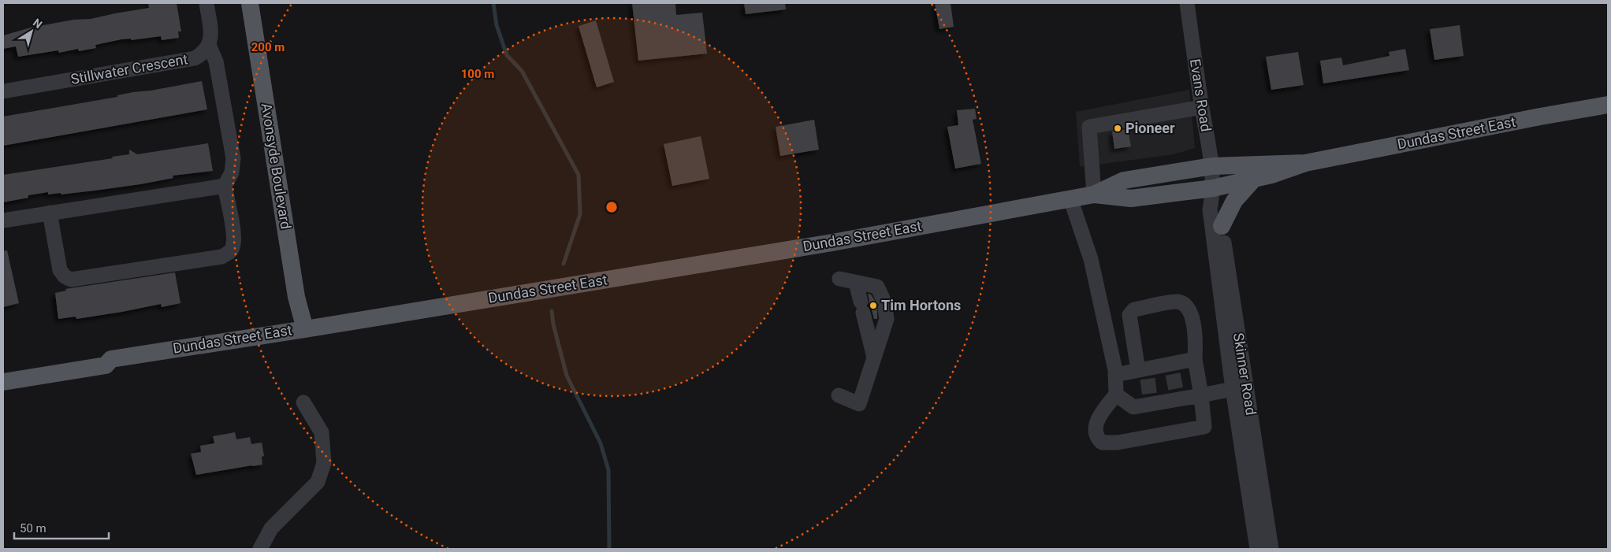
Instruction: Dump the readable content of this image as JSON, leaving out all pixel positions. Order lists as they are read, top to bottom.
{
  "streets": {
    "main road": ["Dundas Street East", "Avonsyde Boulevard"],
    "street": ["Stillwater Crescent", "Evans Road", "Skinner Road"]
  },
  "crossings": [
    ["Evans Road", "Dundas Street East"],
    ["Evans Road", "Skinner Road"],
    ["Dundas Street East", "Avonsyde Boulevard"],
    ["Dundas Street East", "Skinner Road"]
  ],
  "places": ["Pioneer", "Tim Hortons"],
  "scale_bar": "50 m",
  "north": "top right",
  "rings": ["200 m", "100 m"]
}
